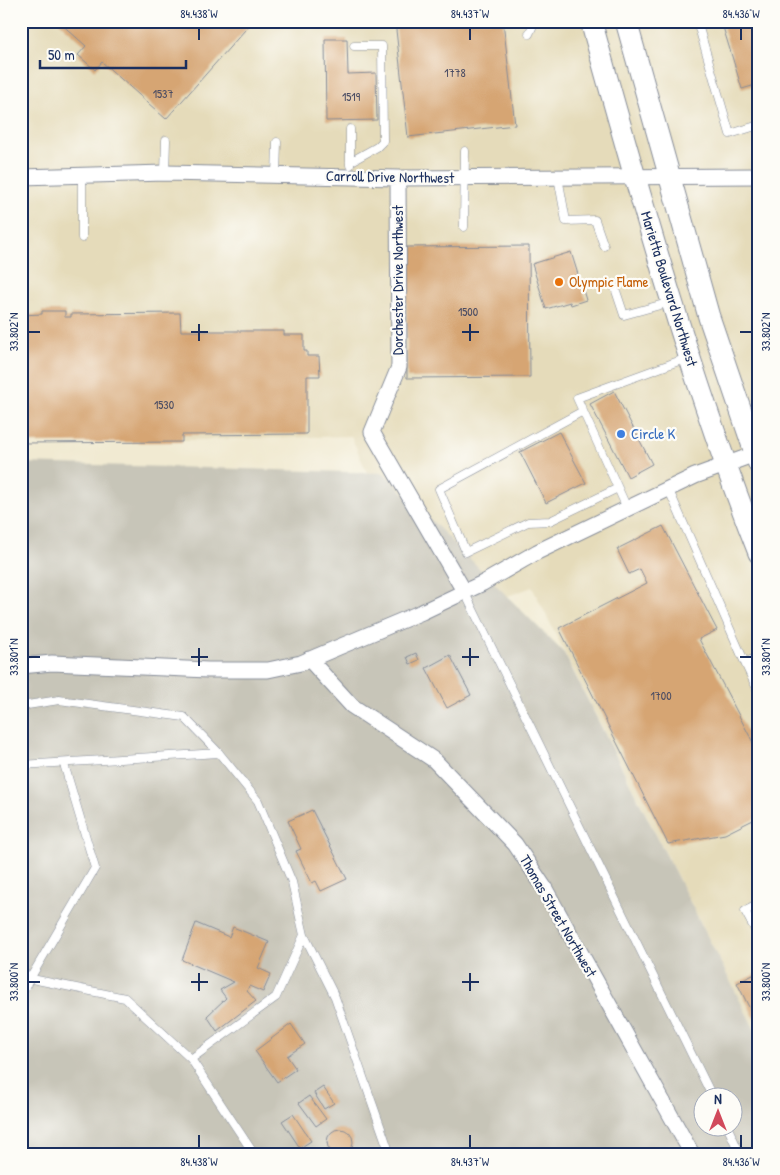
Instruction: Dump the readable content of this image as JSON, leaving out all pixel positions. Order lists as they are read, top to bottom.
{
  "streets": {
    "main road": ["Marietta Boulevard Northwest"],
    "street": ["Carroll Drive Northwest", "Dorchester Drive Northwest", "Thomas Street Northwest"]
  },
  "crossings": [
    ["Carroll Drive Northwest", "Dorchester Drive Northwest"],
    ["Carroll Drive Northwest", "Marietta Boulevard Northwest"]
  ],
  "places": ["Olympic Flame", "Circle K"],
  "house_numbers": [
    "1778",
    "1537",
    "1519",
    "1500",
    "1530",
    "1700"
  ],
  "scale_bar": "50 m",
  "north": "top",
  "coordinates": [
    "84.438°W",
    "84.437°W",
    "84.436°W",
    "33.802°N",
    "33.801°N",
    "33.800°N"
  ]
}
